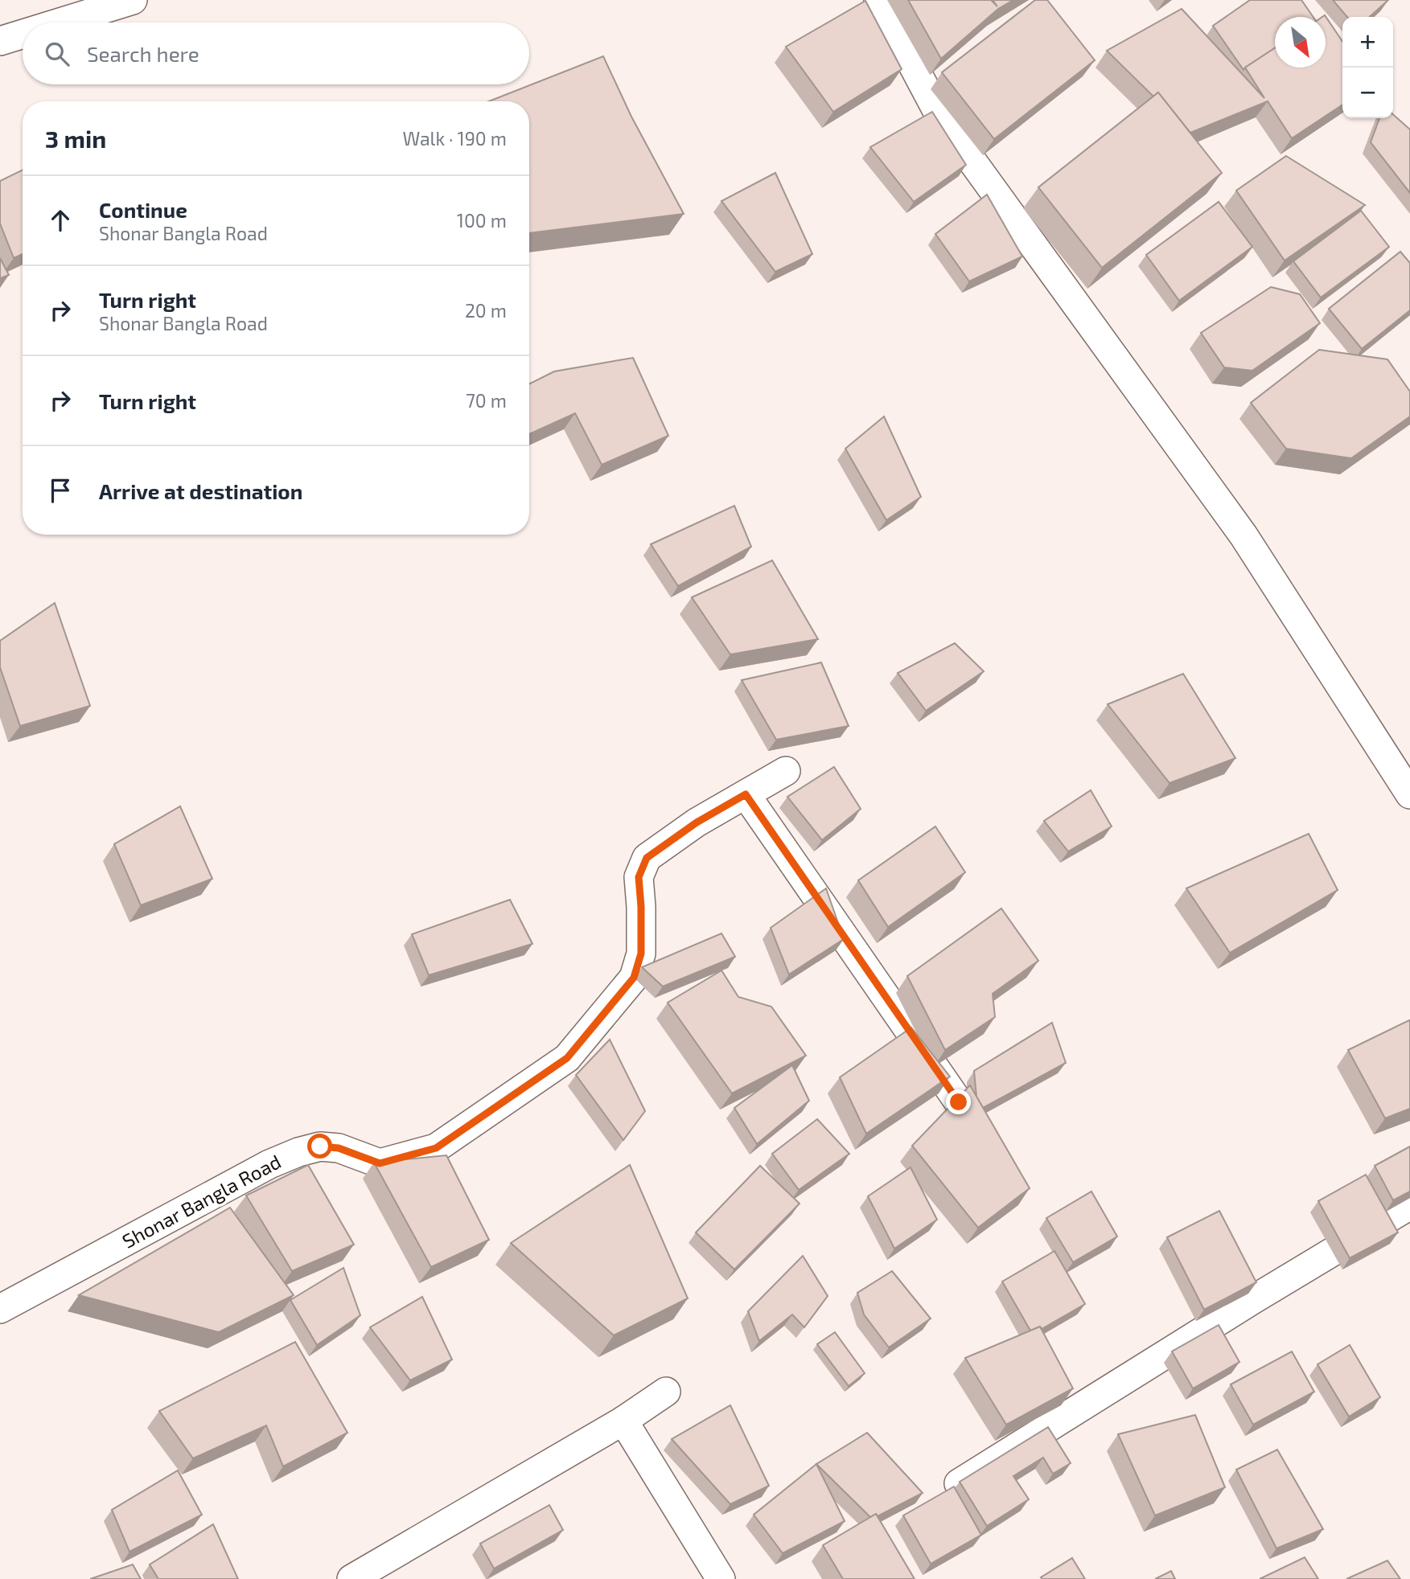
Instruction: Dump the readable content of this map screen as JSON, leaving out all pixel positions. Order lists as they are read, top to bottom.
{
  "streets": {
    "street": ["Shonar Bangla Road"]
  },
  "north": "bottom right",
  "page": {
    "map_buttons": ["+", "−"],
    "search": "Search here",
    "heading": ["3 min", "Walk · 190 m"],
    "list": [
      ["Continue", "Shonar Bangla Road", "100 m"],
      ["Turn right", "Shonar Bangla Road", "20 m"],
      ["Turn right", "70 m"],
      "Arrive at destination"
    ]
  }
}
